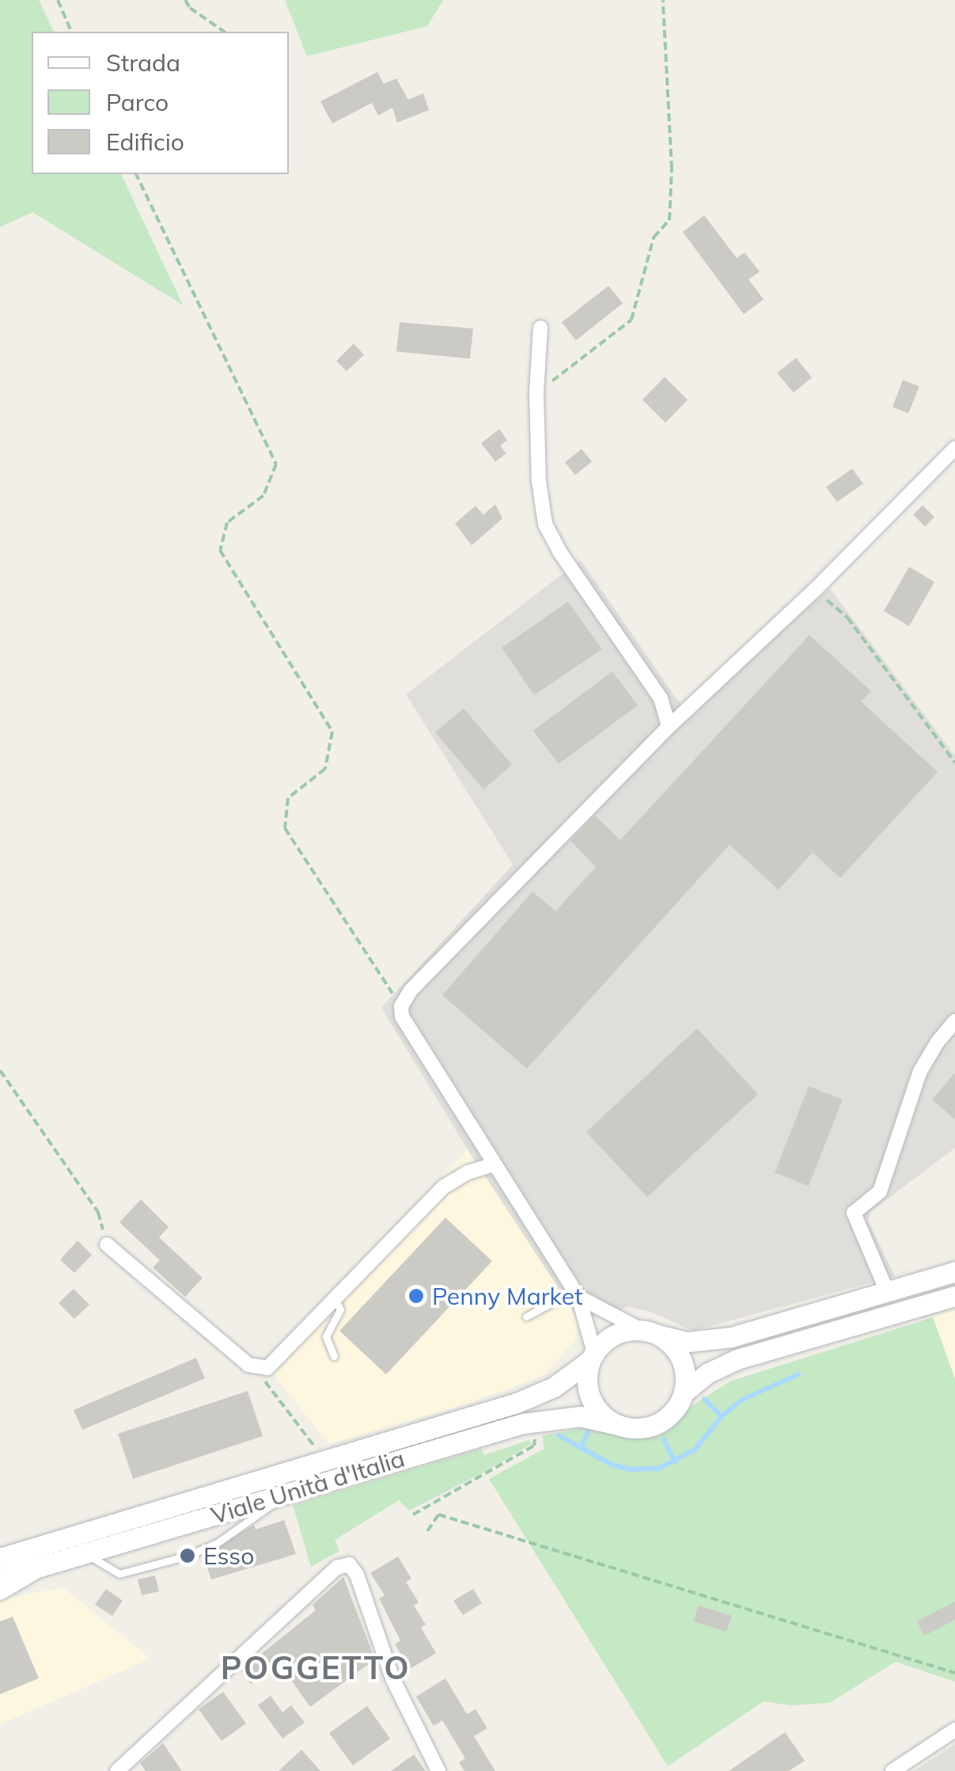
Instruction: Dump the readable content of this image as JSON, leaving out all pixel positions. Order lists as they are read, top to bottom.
{
  "streets": {
    "main road": ["Viale Unità d'Italia"]
  },
  "districts": ["POGGETTO"],
  "places": ["Penny Market", "Esso"],
  "legend": ["Strada", "Parco", "Edificio"]
}
